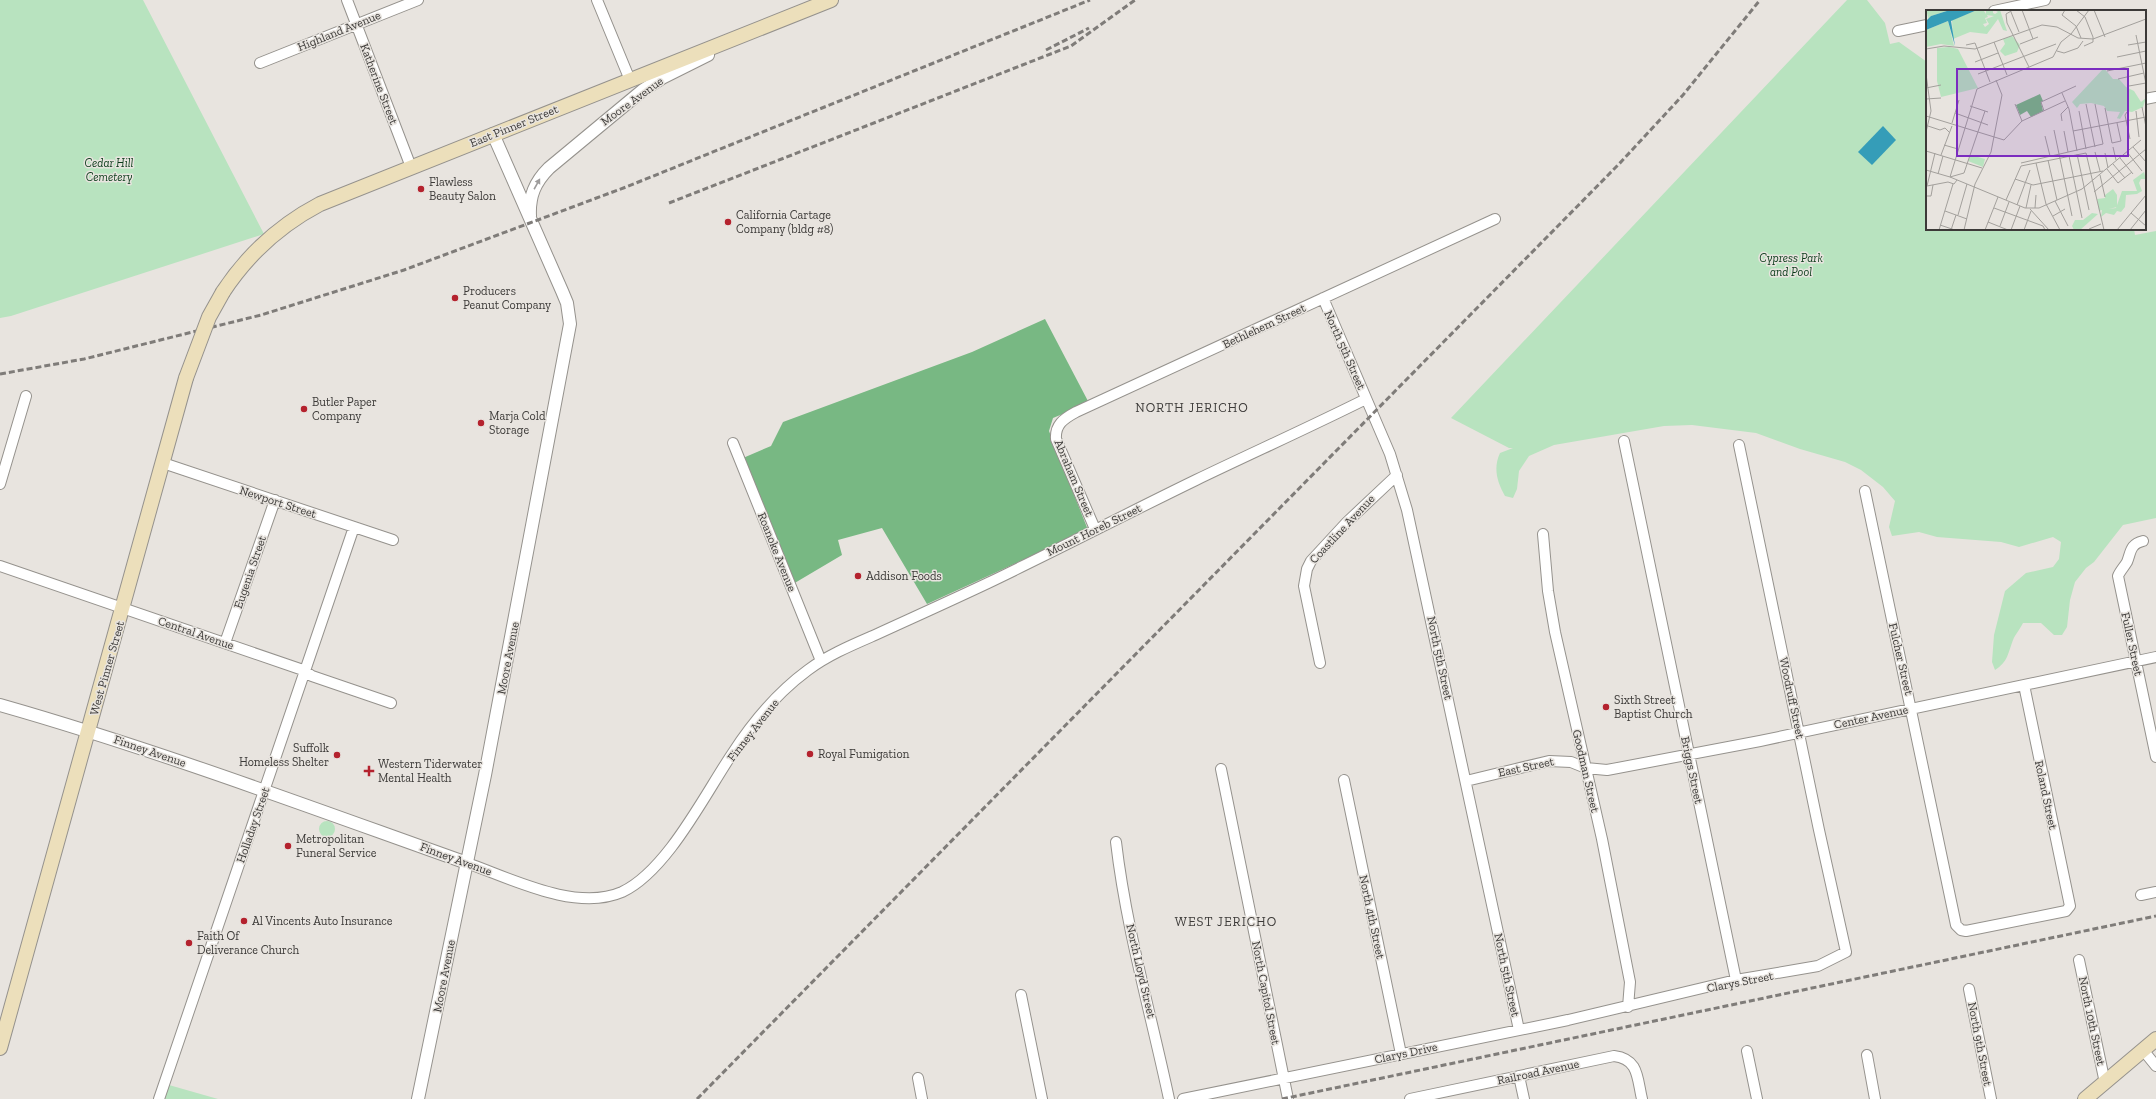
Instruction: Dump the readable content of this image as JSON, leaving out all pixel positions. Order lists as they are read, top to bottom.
{
  "streets": {
    "main road": ["East Pinner Street", "West Pinner Street"],
    "street": [
      "Highland Avenue",
      "Katherine Street",
      "Moore Avenue",
      "Bethlehem Street",
      "North 5th Street",
      "Abraham Street",
      "Newport Street",
      "Coastline Avenue",
      "Mount Horeb Street",
      "Roanoke Avenue",
      "Eugenia Street",
      "Central Avenue",
      "Fuller Street",
      "Fulcher Street",
      "Woodruff Street",
      "Center Avenue",
      "Finney Avenue",
      "East Street",
      "Briggs Street",
      "Goodman Street",
      "Roland Street",
      "Holladay Street",
      "North 4th Street",
      "North Lloyd Street",
      "Clarys Street",
      "North Capitol Street",
      "North 10th Street",
      "North 9th Street",
      "Clarys Drive",
      "Railroad Avenue"
    ]
  },
  "crossings": [
    ["Highland Avenue", "Katherine Street"],
    ["Katherine Street", "East Pinner Street"],
    ["Moore Avenue", "East Pinner Street"],
    ["Moore Avenue", "Finney Avenue"],
    ["East Pinner Street", "West Pinner Street"],
    ["Bethlehem Street", "North 5th Street"],
    ["Bethlehem Street", "Abraham Street"],
    ["North 5th Street", "Coastline Avenue"],
    ["North 5th Street", "Mount Horeb Street"],
    ["North 5th Street", "East Street"],
    ["North 5th Street", "Clarys Drive"],
    ["Abraham Street", "Mount Horeb Street"],
    ["Newport Street", "Eugenia Street"],
    ["Newport Street", "West Pinner Street"],
    ["Newport Street", "Holladay Street"],
    ["Mount Horeb Street", "Roanoke Avenue"],
    ["Mount Horeb Street", "Finney Avenue"],
    ["Roanoke Avenue", "Finney Avenue"],
    ["Eugenia Street", "Central Avenue"],
    ["Central Avenue", "West Pinner Street"],
    ["Central Avenue", "Holladay Street"],
    ["Fuller Street", "Center Avenue"],
    ["Fulcher Street", "Center Avenue"],
    ["Fulcher Street", "Roland Street"],
    ["West Pinner Street", "Finney Avenue"],
    ["Woodruff Street", "Center Avenue"],
    ["Woodruff Street", "Clarys Street"],
    ["Center Avenue", "East Street"],
    ["Center Avenue", "Briggs Street"],
    ["Center Avenue", "Goodman Street"],
    ["Center Avenue", "Roland Street"],
    ["Finney Avenue", "Holladay Street"],
    ["East Street", "Goodman Street"],
    ["Briggs Street", "Clarys Street"],
    ["Goodman Street", "Clarys Street"],
    ["Goodman Street", "Clarys Drive"],
    ["North 4th Street", "Clarys Drive"],
    ["Clarys Street", "Clarys Drive"],
    ["North Capitol Street", "Clarys Drive"]
  ],
  "districts": ["NORTH JERICHO", "WEST JERICHO"],
  "parks": ["Cedar Hill Cemetery", "Cypress Park and Pool"],
  "places": {
    "other": [
      "Flawless Beauty Salon",
      "California Cartage Company (bldg #8)",
      "Producers Peanut Company",
      "Butler Paper Company",
      "Marja Cold Storage",
      "Addison Foods",
      "Sixth Street Baptist Church",
      "Royal Fumigation",
      "Suffolk Homeless Shelter",
      "Metropolitan Funeral Service",
      "Al Vincents Auto Insurance",
      "Faith Of Deliverance Church"
    ],
    "health": ["Western Tiderwater Mental Health"]
  }
}
